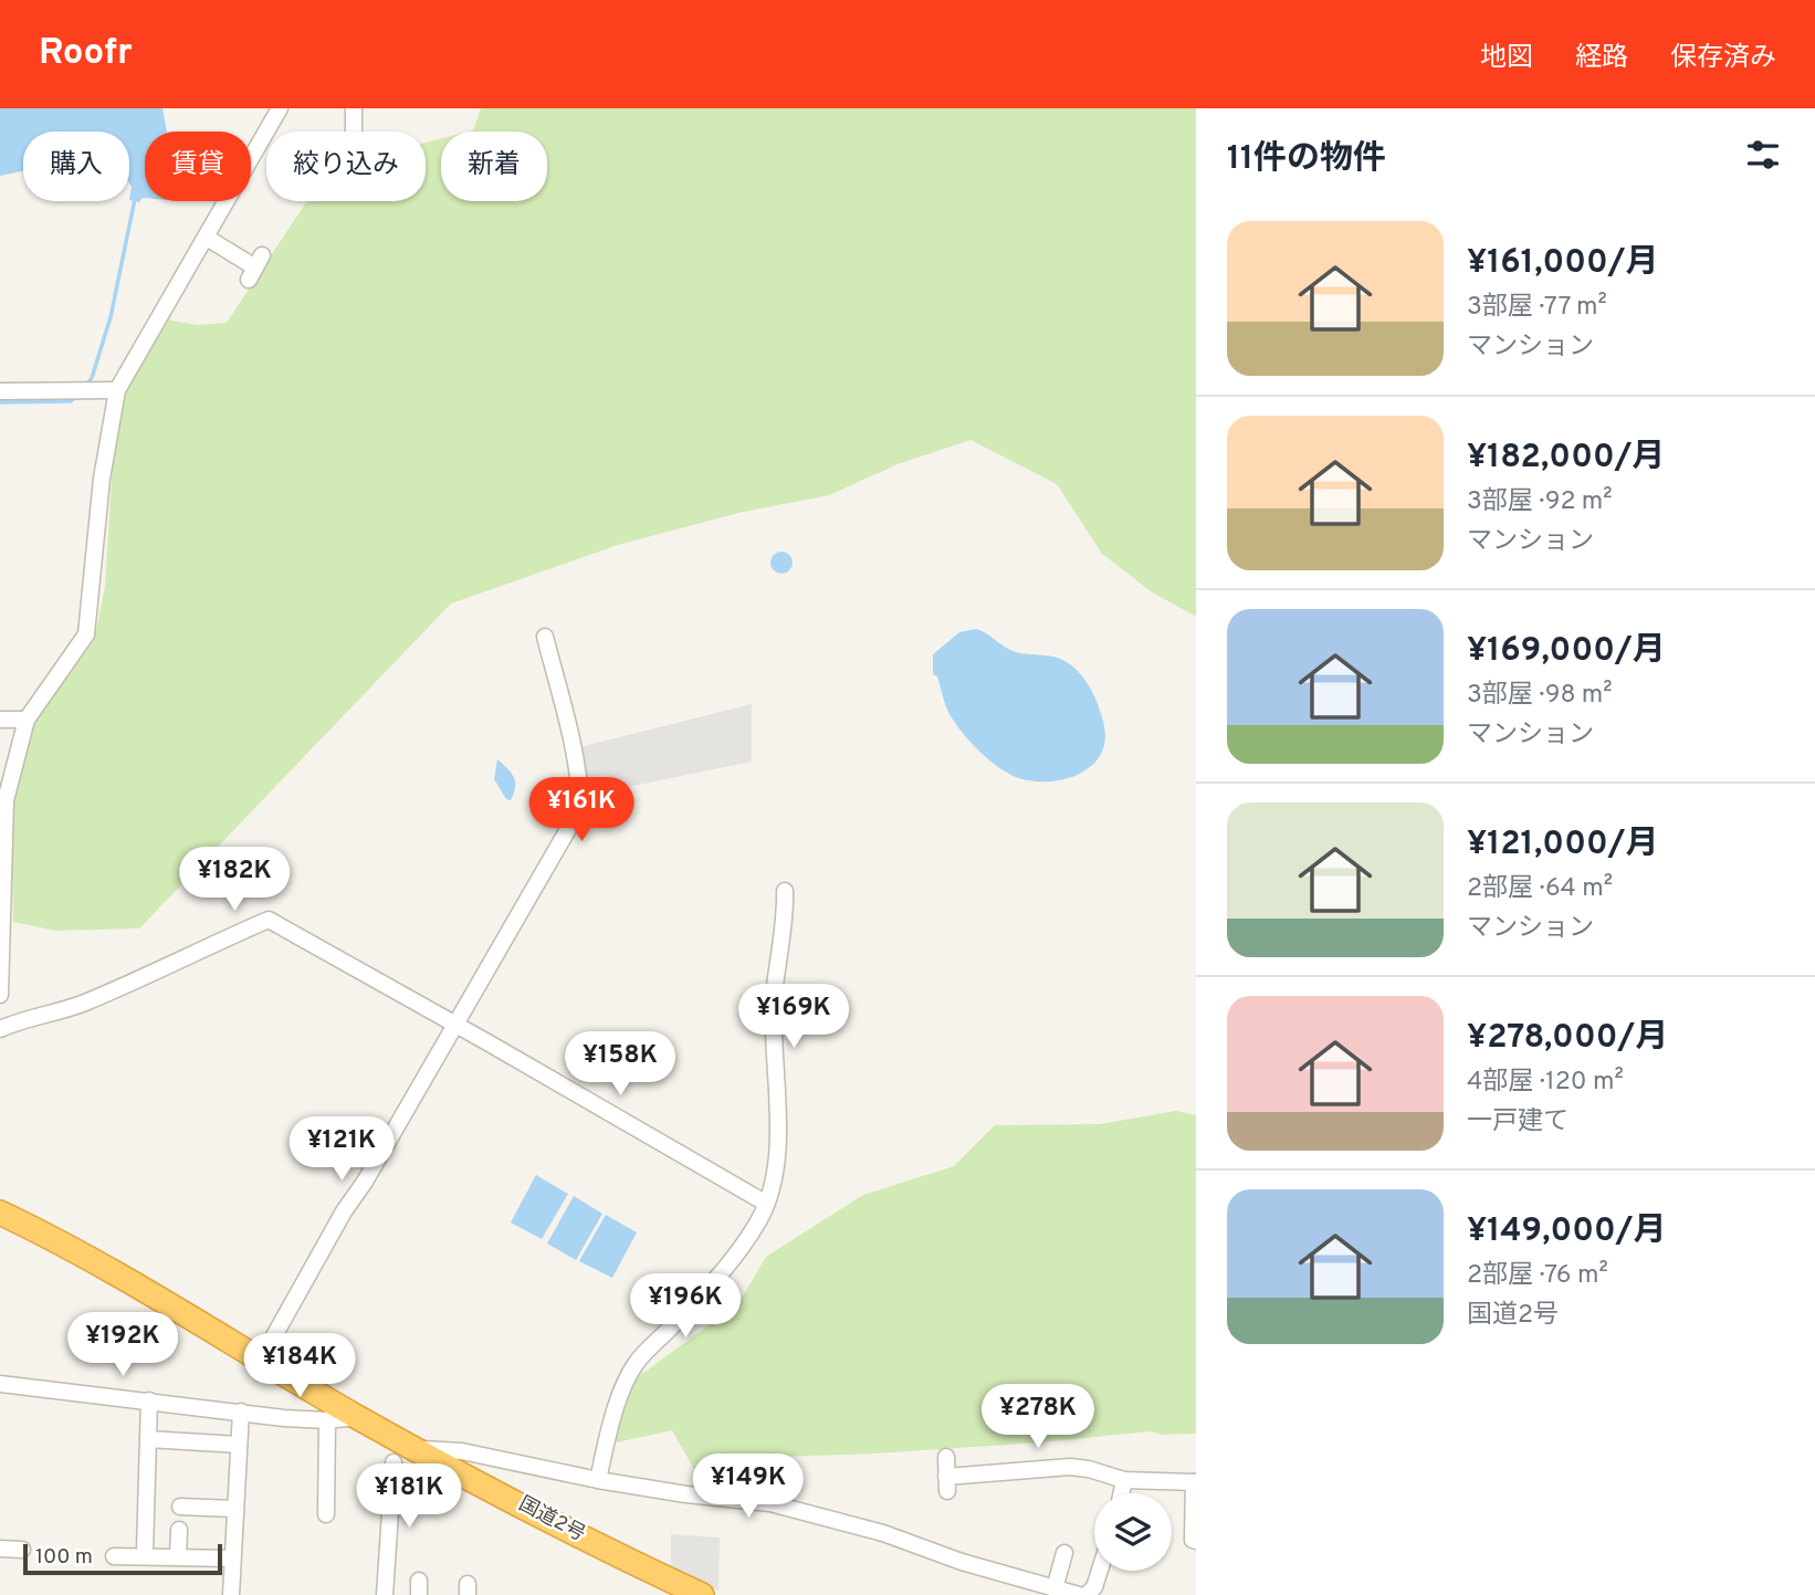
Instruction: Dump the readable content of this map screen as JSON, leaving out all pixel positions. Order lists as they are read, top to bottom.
{
  "streets": {
    "highway": ["国道2号"]
  },
  "scale_bar": "100 m",
  "page": {
    "header": "Roofr",
    "nav": ["地図", "経路", "保存済み"],
    "heading": "11件の物件",
    "chip": [
      "購入",
      "賃貸",
      "絞り込み",
      "新着"
    ],
    "list": [
      {
        "name": "¥161,000/月",
        "note": "3部屋 · 77 m² · マンション"
      },
      {
        "name": "¥182,000/月",
        "note": "3部屋 · 92 m² · マンション"
      },
      {
        "name": "¥169,000/月",
        "note": "3部屋 · 98 m² · マンション"
      },
      {
        "name": "¥121,000/月",
        "note": "2部屋 · 64 m² · マンション"
      },
      {
        "name": "¥278,000/月",
        "note": "4部屋 · 120 m² · 一戸建て"
      },
      {
        "name": "¥149,000/月",
        "note": "2部屋 · 76 m² · 国道2号"
      }
    ],
    "price": [
      "¥161K",
      "¥182K",
      "¥169K",
      "¥158K",
      "¥121K",
      "¥196K",
      "¥192K",
      "¥184K",
      "¥278K",
      "¥149K",
      "¥181K"
    ],
    "scale": "100 m"
  }
}
